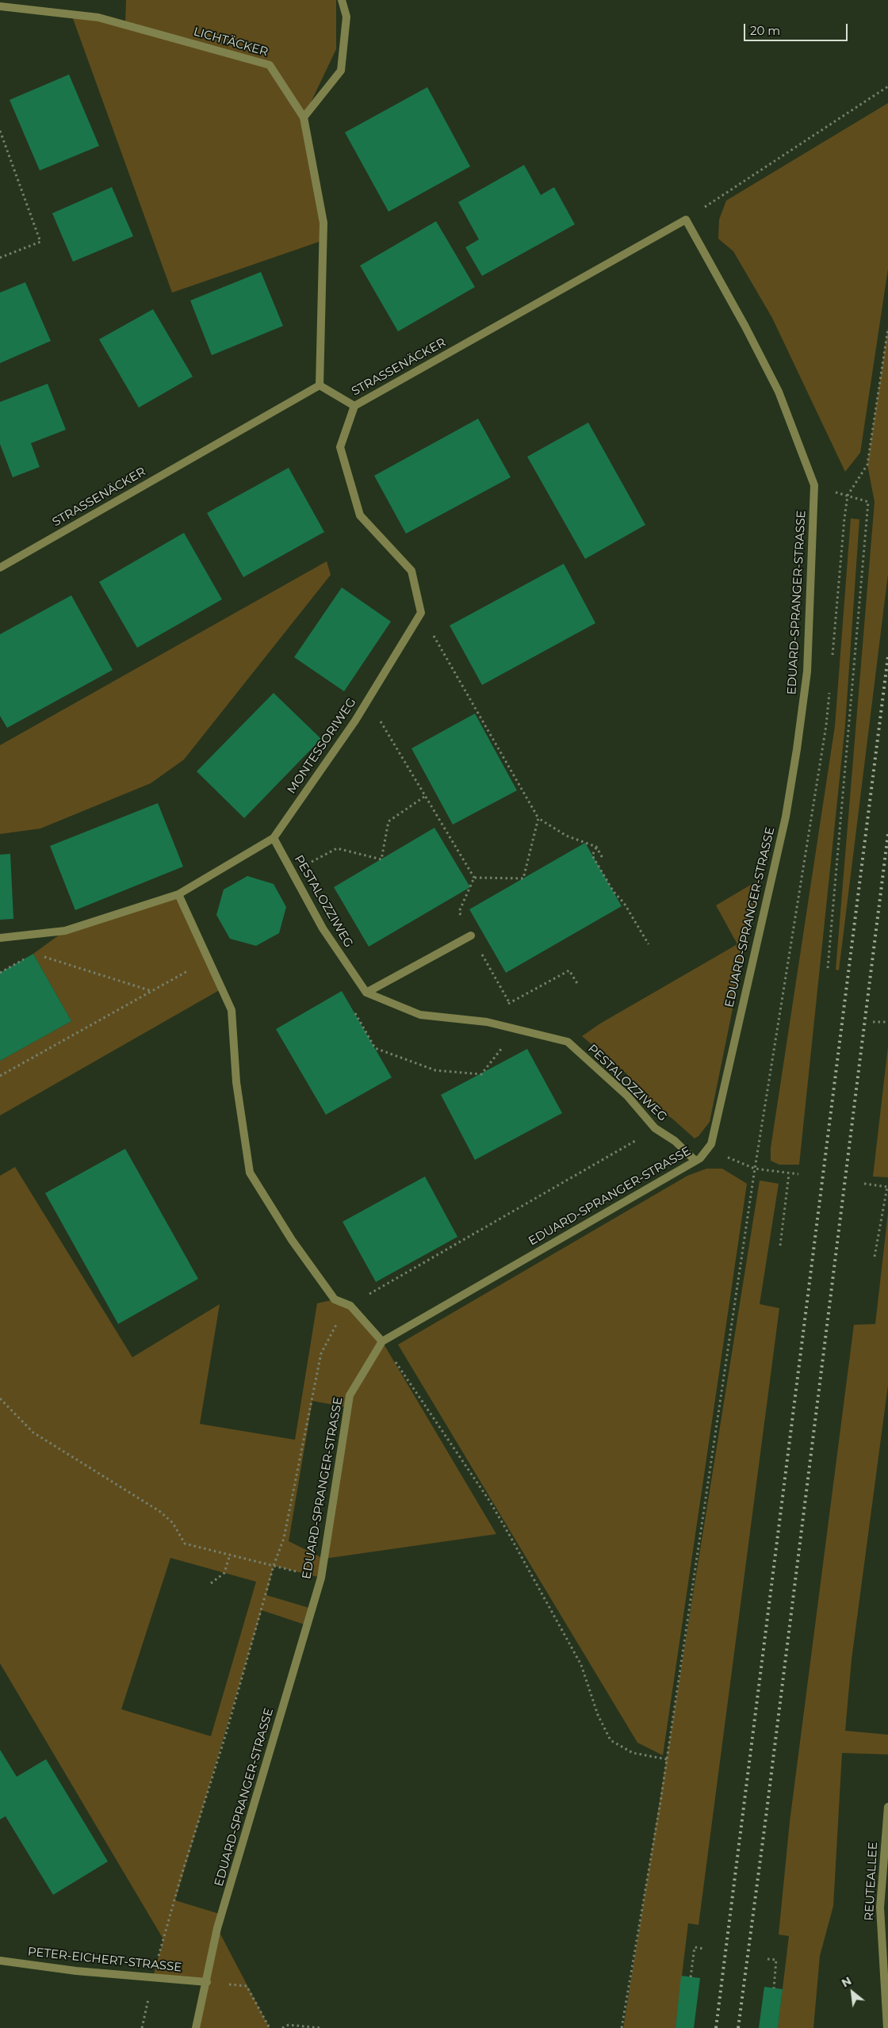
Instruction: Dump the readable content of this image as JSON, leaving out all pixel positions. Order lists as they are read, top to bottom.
{
  "streets": {
    "street": [
      "LICHTÄCKER",
      "STRASSENÄCKER",
      "EDUARD-SPRANGER-STRASSE",
      "MONTESSORIWEG",
      "PESTALOZZIWEG",
      "REUTEALLEE",
      "PETER-EICHERT-STRASSE"
    ]
  },
  "crossings": [
    ["LICHTÄCKER", "STRASSENÄCKER"],
    ["STRASSENÄCKER", "EDUARD-SPRANGER-STRASSE"],
    ["EDUARD-SPRANGER-STRASSE", "PESTALOZZIWEG"],
    ["EDUARD-SPRANGER-STRASSE", "PETER-EICHERT-STRASSE"],
    ["MONTESSORIWEG", "PESTALOZZIWEG"]
  ],
  "scale_bar": "20 m",
  "north": "top left"
}
